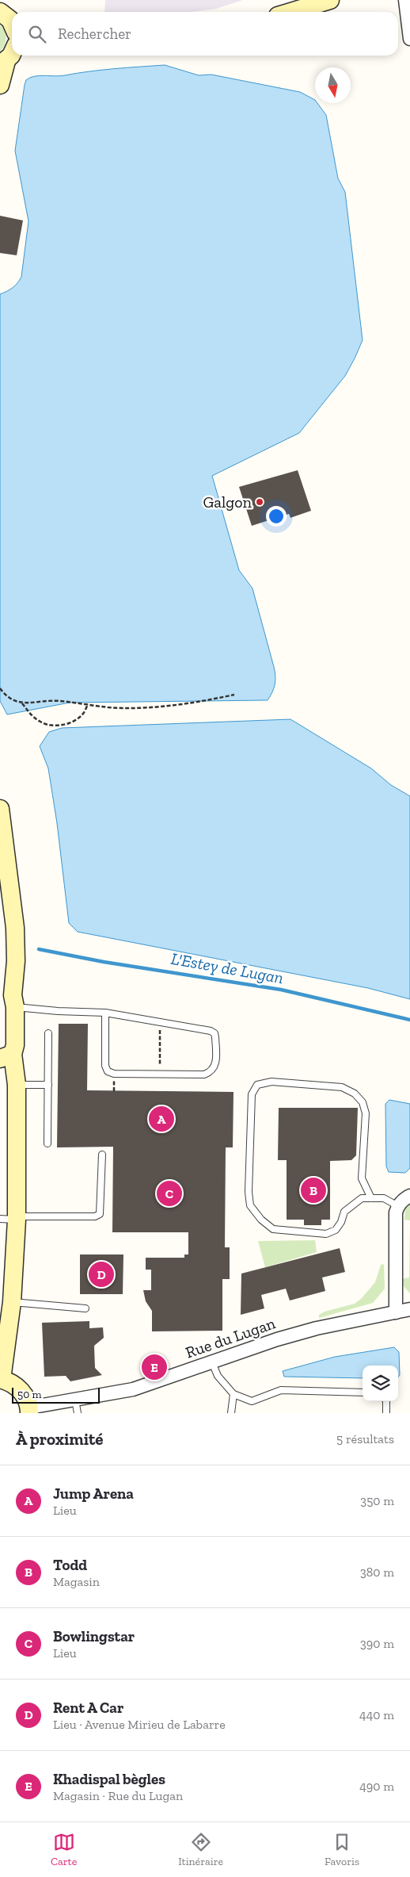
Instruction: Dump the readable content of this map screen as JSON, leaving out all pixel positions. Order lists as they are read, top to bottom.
{
  "streets": {
    "street": ["Rue du Lugan"]
  },
  "water": ["L'Estey de Lugan"],
  "places": ["Galgon"],
  "scale_bar": "50 m",
  "north": "bottom",
  "page": {
    "search": "Rechercher",
    "pins": [
      "A",
      "B",
      "C",
      "D",
      "E"
    ],
    "scale": "50 m",
    "heading": ["À proximité", "5 résultats"],
    "list": [
      {
        "mark": "A",
        "name": "Jump Arena",
        "note": "Lieu",
        "value": "350 m"
      },
      {
        "mark": "B",
        "name": "Todd",
        "note": "Magasin",
        "value": "380 m"
      },
      {
        "mark": "C",
        "name": "Bowlingstar",
        "note": "Lieu",
        "value": "390 m"
      },
      {
        "mark": "D",
        "name": "Rent A Car",
        "note": "Lieu · Avenue Mirieu de Labarre",
        "value": "440 m"
      },
      {
        "mark": "E",
        "name": "Khadispal bègles",
        "note": "Magasin · Rue du Lugan",
        "value": "490 m"
      }
    ],
    "nav": ["Carte", "Itinéraire", "Favoris"]
  }
}
